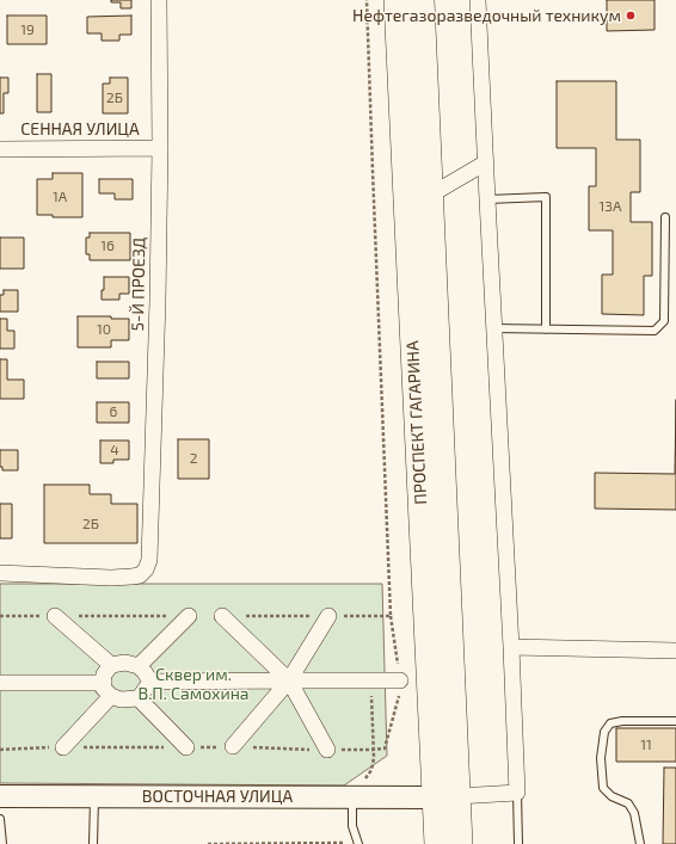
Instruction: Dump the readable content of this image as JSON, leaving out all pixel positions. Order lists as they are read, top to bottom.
{
  "streets": {
    "main road": ["ПРОСПЕКТ ГАГАРИНА", "ВОСТОЧНАЯ УЛИЦА"],
    "street": ["СЕННАЯ УЛИЦА", "5-Й ПРОЕЗД"]
  },
  "crossings": [
    ["СЕННАЯ УЛИЦА", "5-Й ПРОЕЗД"],
    ["ПРОСПЕКТ ГАГАРИНА", "ВОСТОЧНАЯ УЛИЦА"]
  ],
  "parks": ["Сквер им. В.П. Самохина"],
  "places": ["Нефтегазоразведочный техникум"],
  "house_numbers": [
    "19",
    "2Б",
    "1А",
    "13А",
    "16",
    "10",
    "6",
    "4",
    "2",
    "2Б",
    "11"
  ]
}
